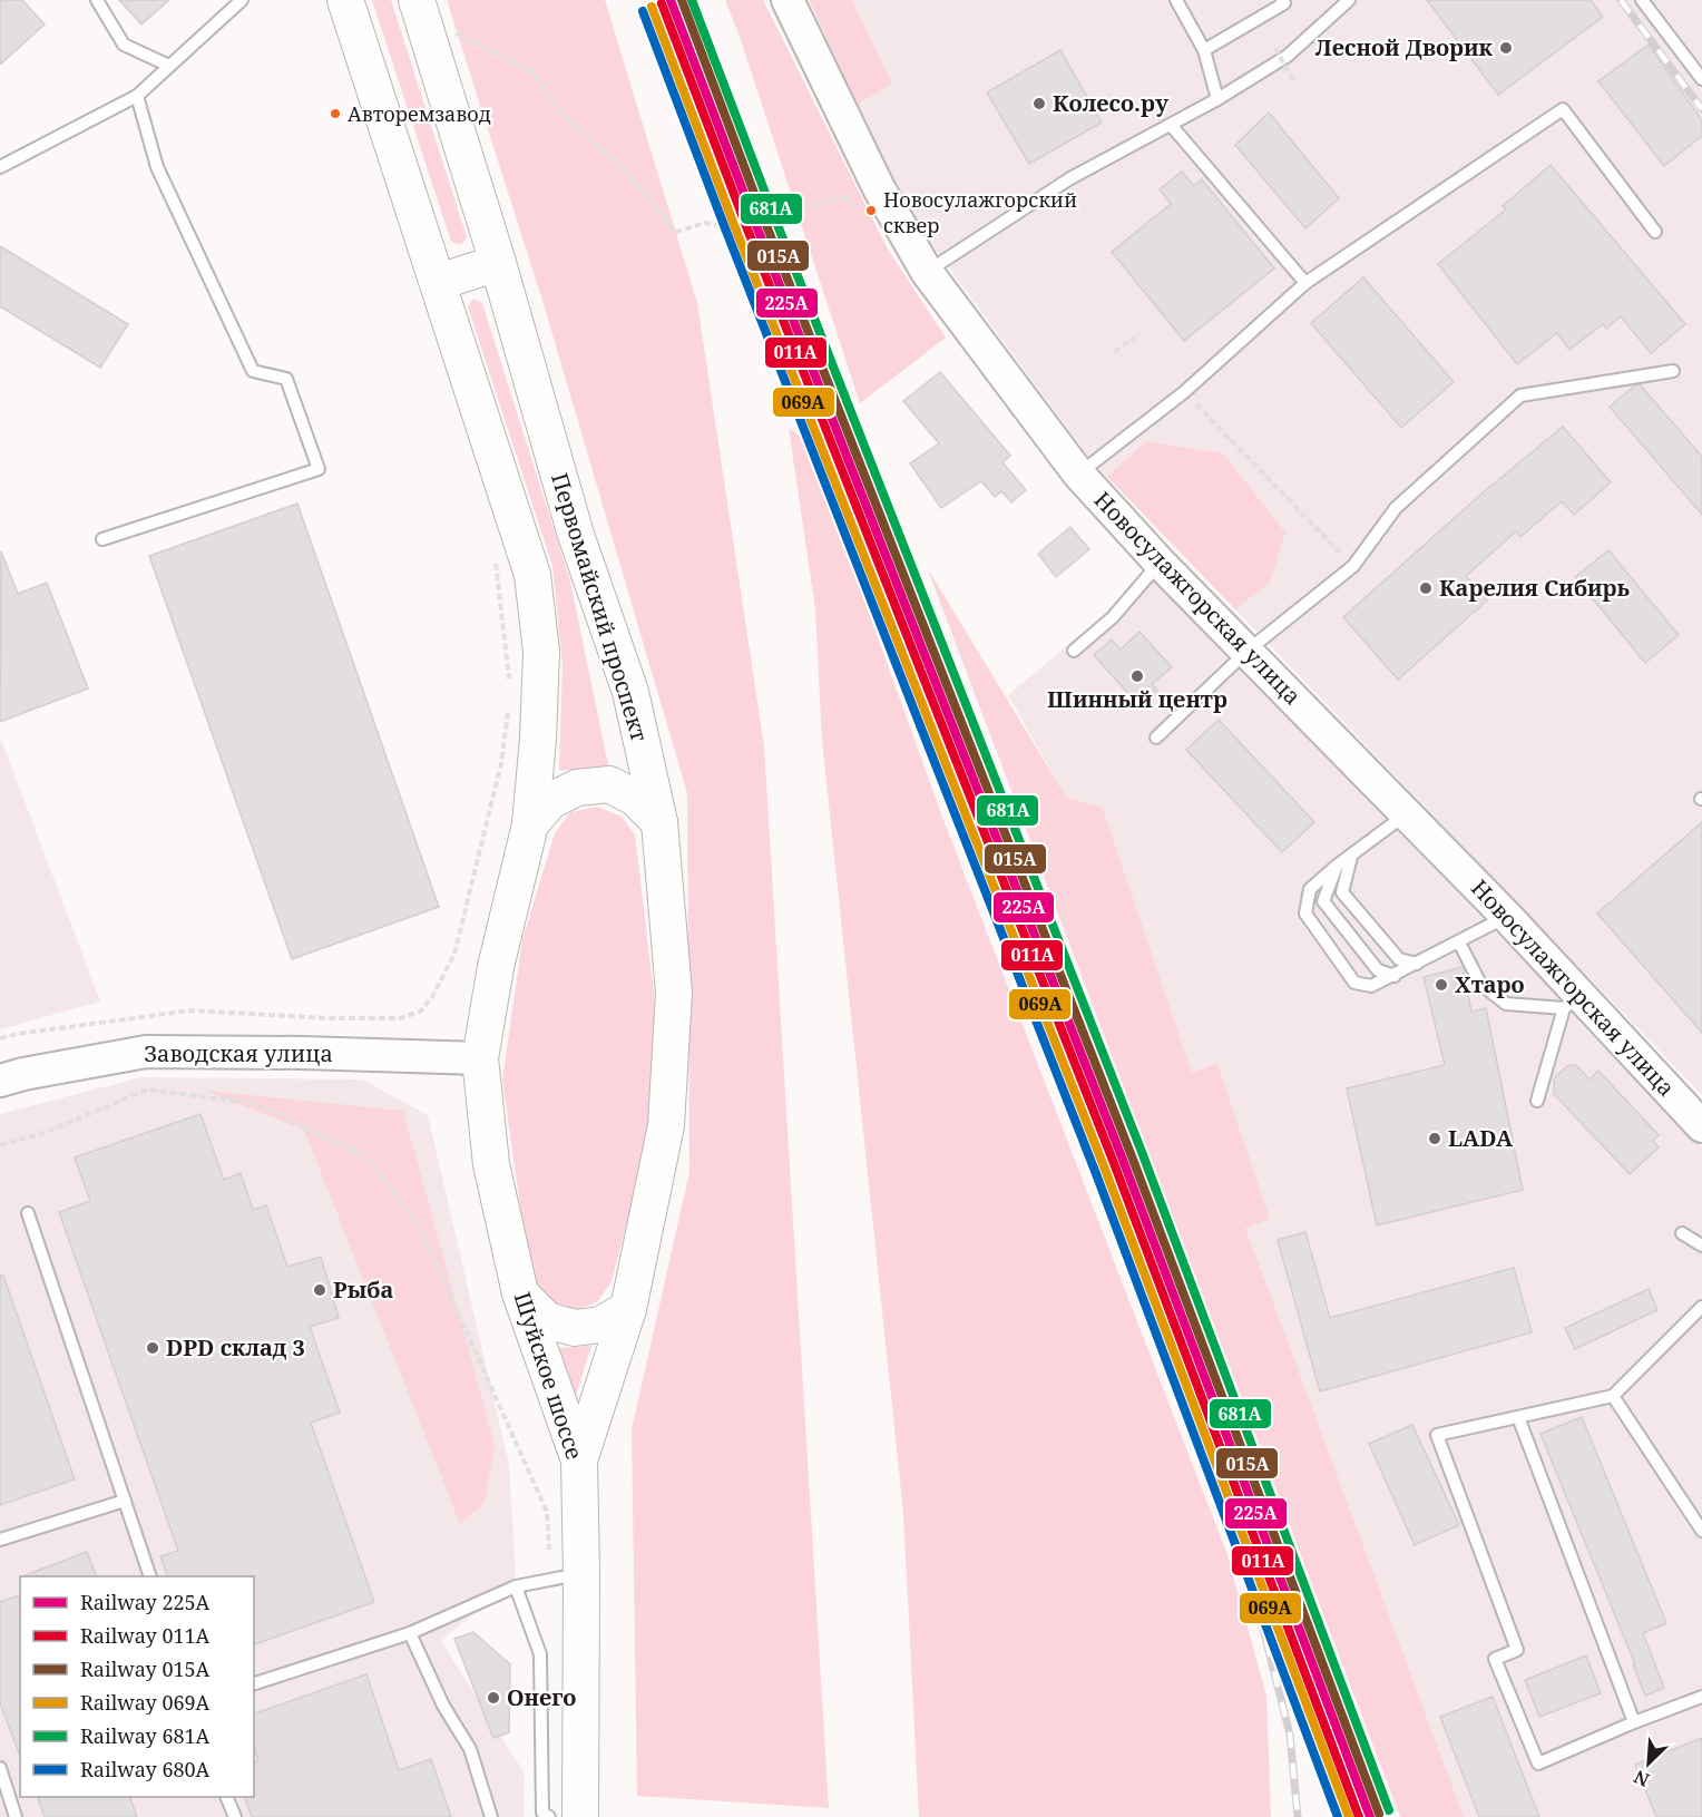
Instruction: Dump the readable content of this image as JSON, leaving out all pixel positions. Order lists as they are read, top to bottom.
{
  "streets": {
    "main road": [
      "Новосулажгорская улица",
      "Первомайский проспект",
      "Заводская улица",
      "Шуйское шоссе"
    ]
  },
  "crossings": [
    ["Первомайский проспект", "Шуйское шоссе"],
    ["Заводская улица", "Шуйское шоссе"]
  ],
  "places": [
    "Лесной Дворик",
    "Колесо.ру",
    "Авторемзавод",
    "Новосулажгорский сквер",
    "Карелия Сибирь",
    "Шинный центр",
    "Хтаро",
    "LADA",
    "Рыба",
    "DPD склад 3",
    "Онего"
  ],
  "lines": [
    "rail line 225А",
    "rail line 015А",
    "rail line 681А",
    "rail line 011А",
    "rail line 069А",
    "rail line 680А"
  ],
  "legend": [
    "Railway 225А",
    "Railway 011А",
    "Railway 015А",
    "Railway 069А",
    "Railway 681А",
    "Railway 680А"
  ],
  "north": "bottom left"
}
